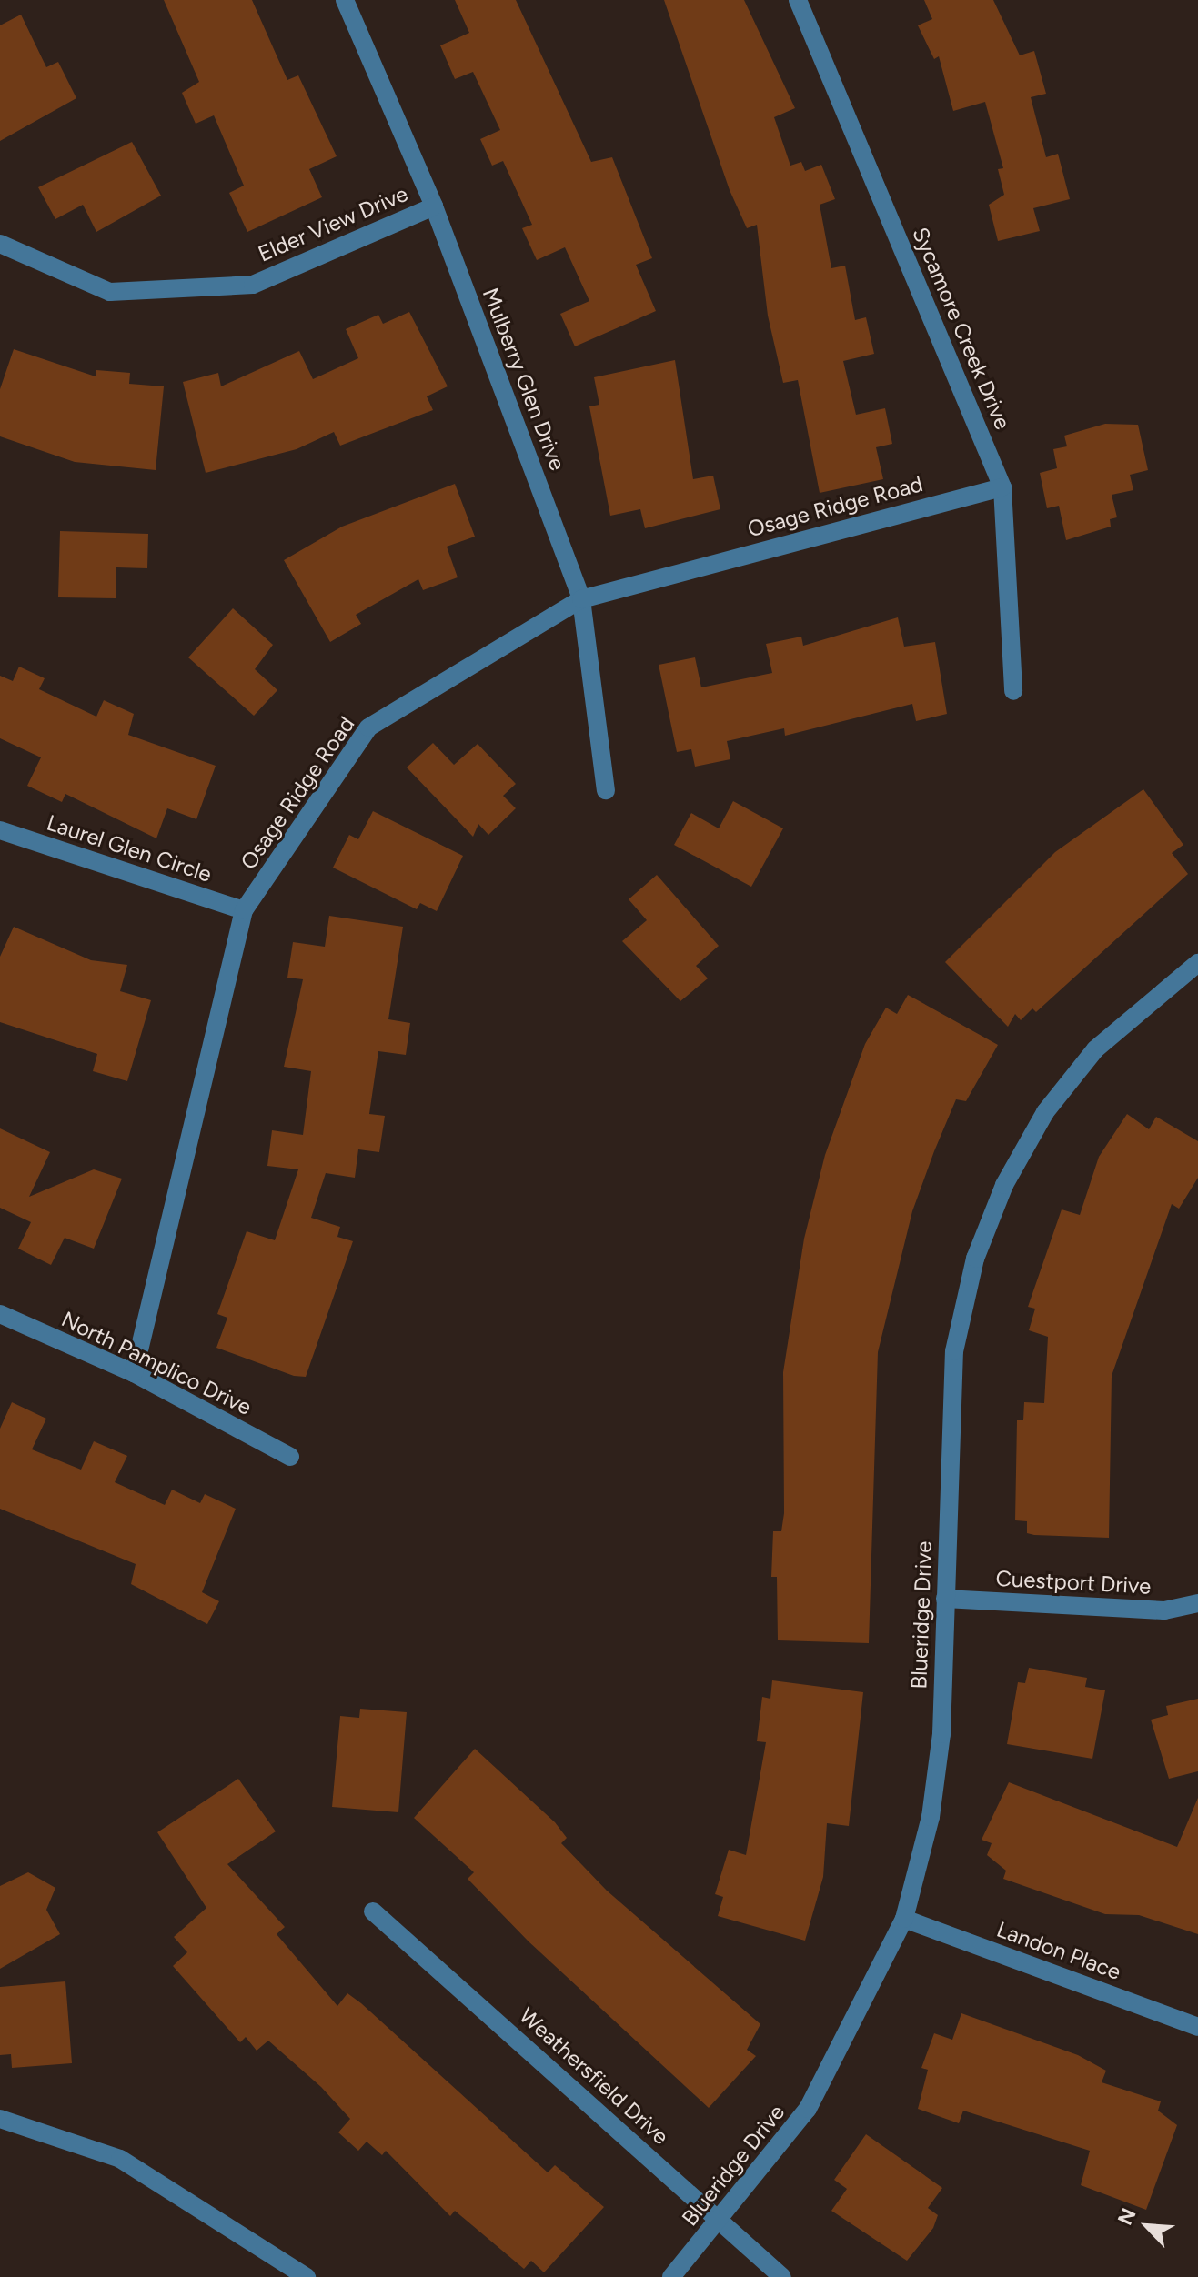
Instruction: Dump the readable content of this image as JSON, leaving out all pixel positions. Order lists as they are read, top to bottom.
{
  "streets": {
    "street": [
      "Elder View Drive",
      "Sycamore Creek Drive",
      "Mulberry Glen Drive",
      "Osage Ridge Road",
      "Laurel Glen Circle",
      "North Pamplico Drive",
      "Cuestport Drive",
      "Blueridge Drive",
      "Landon Place",
      "Weathersfield Drive"
    ]
  },
  "crossings": [
    ["Elder View Drive", "Mulberry Glen Drive"],
    ["Sycamore Creek Drive", "Osage Ridge Road"],
    ["Mulberry Glen Drive", "Osage Ridge Road"],
    ["Osage Ridge Road", "Laurel Glen Circle"],
    ["Osage Ridge Road", "North Pamplico Drive"],
    ["Cuestport Drive", "Blueridge Drive"],
    ["Blueridge Drive", "Landon Place"],
    ["Blueridge Drive", "Weathersfield Drive"]
  ],
  "north": "top left"
}
